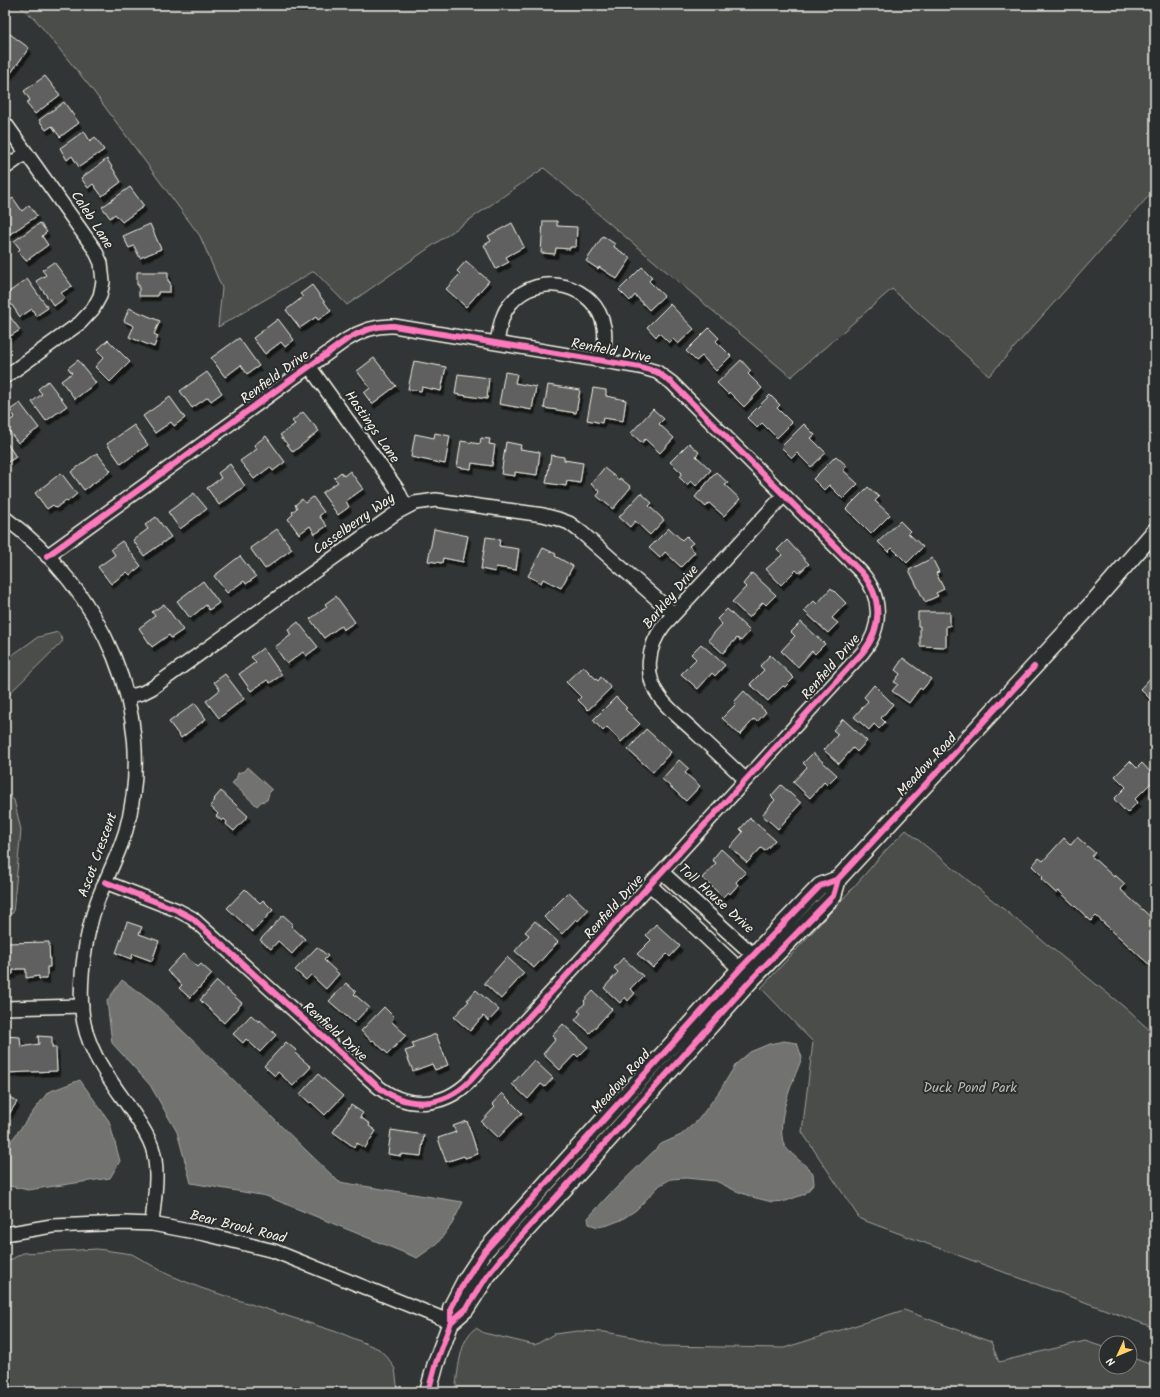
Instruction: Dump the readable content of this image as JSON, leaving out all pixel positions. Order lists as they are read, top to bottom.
{
  "streets": {
    "street": [
      "Caleb Lane",
      "Renfield Drive",
      "Hastings Lane",
      "Casselberry Way",
      "Barkley Drive",
      "Meadow Road",
      "Ascot Crescent",
      "Toll House Drive",
      "Bear Brook Road"
    ]
  },
  "crossings": [
    ["Renfield Drive", "Hastings Lane"],
    ["Renfield Drive", "Barkley Drive"],
    ["Renfield Drive", "Ascot Crescent"],
    ["Renfield Drive", "Toll House Drive"],
    ["Hastings Lane", "Casselberry Way"],
    ["Casselberry Way", "Barkley Drive"],
    ["Casselberry Way", "Ascot Crescent"],
    ["Meadow Road", "Toll House Drive"],
    ["Meadow Road", "Bear Brook Road"],
    ["Ascot Crescent", "Bear Brook Road"]
  ],
  "parks": ["Duck Pond Park"],
  "north": "bottom left"
}
